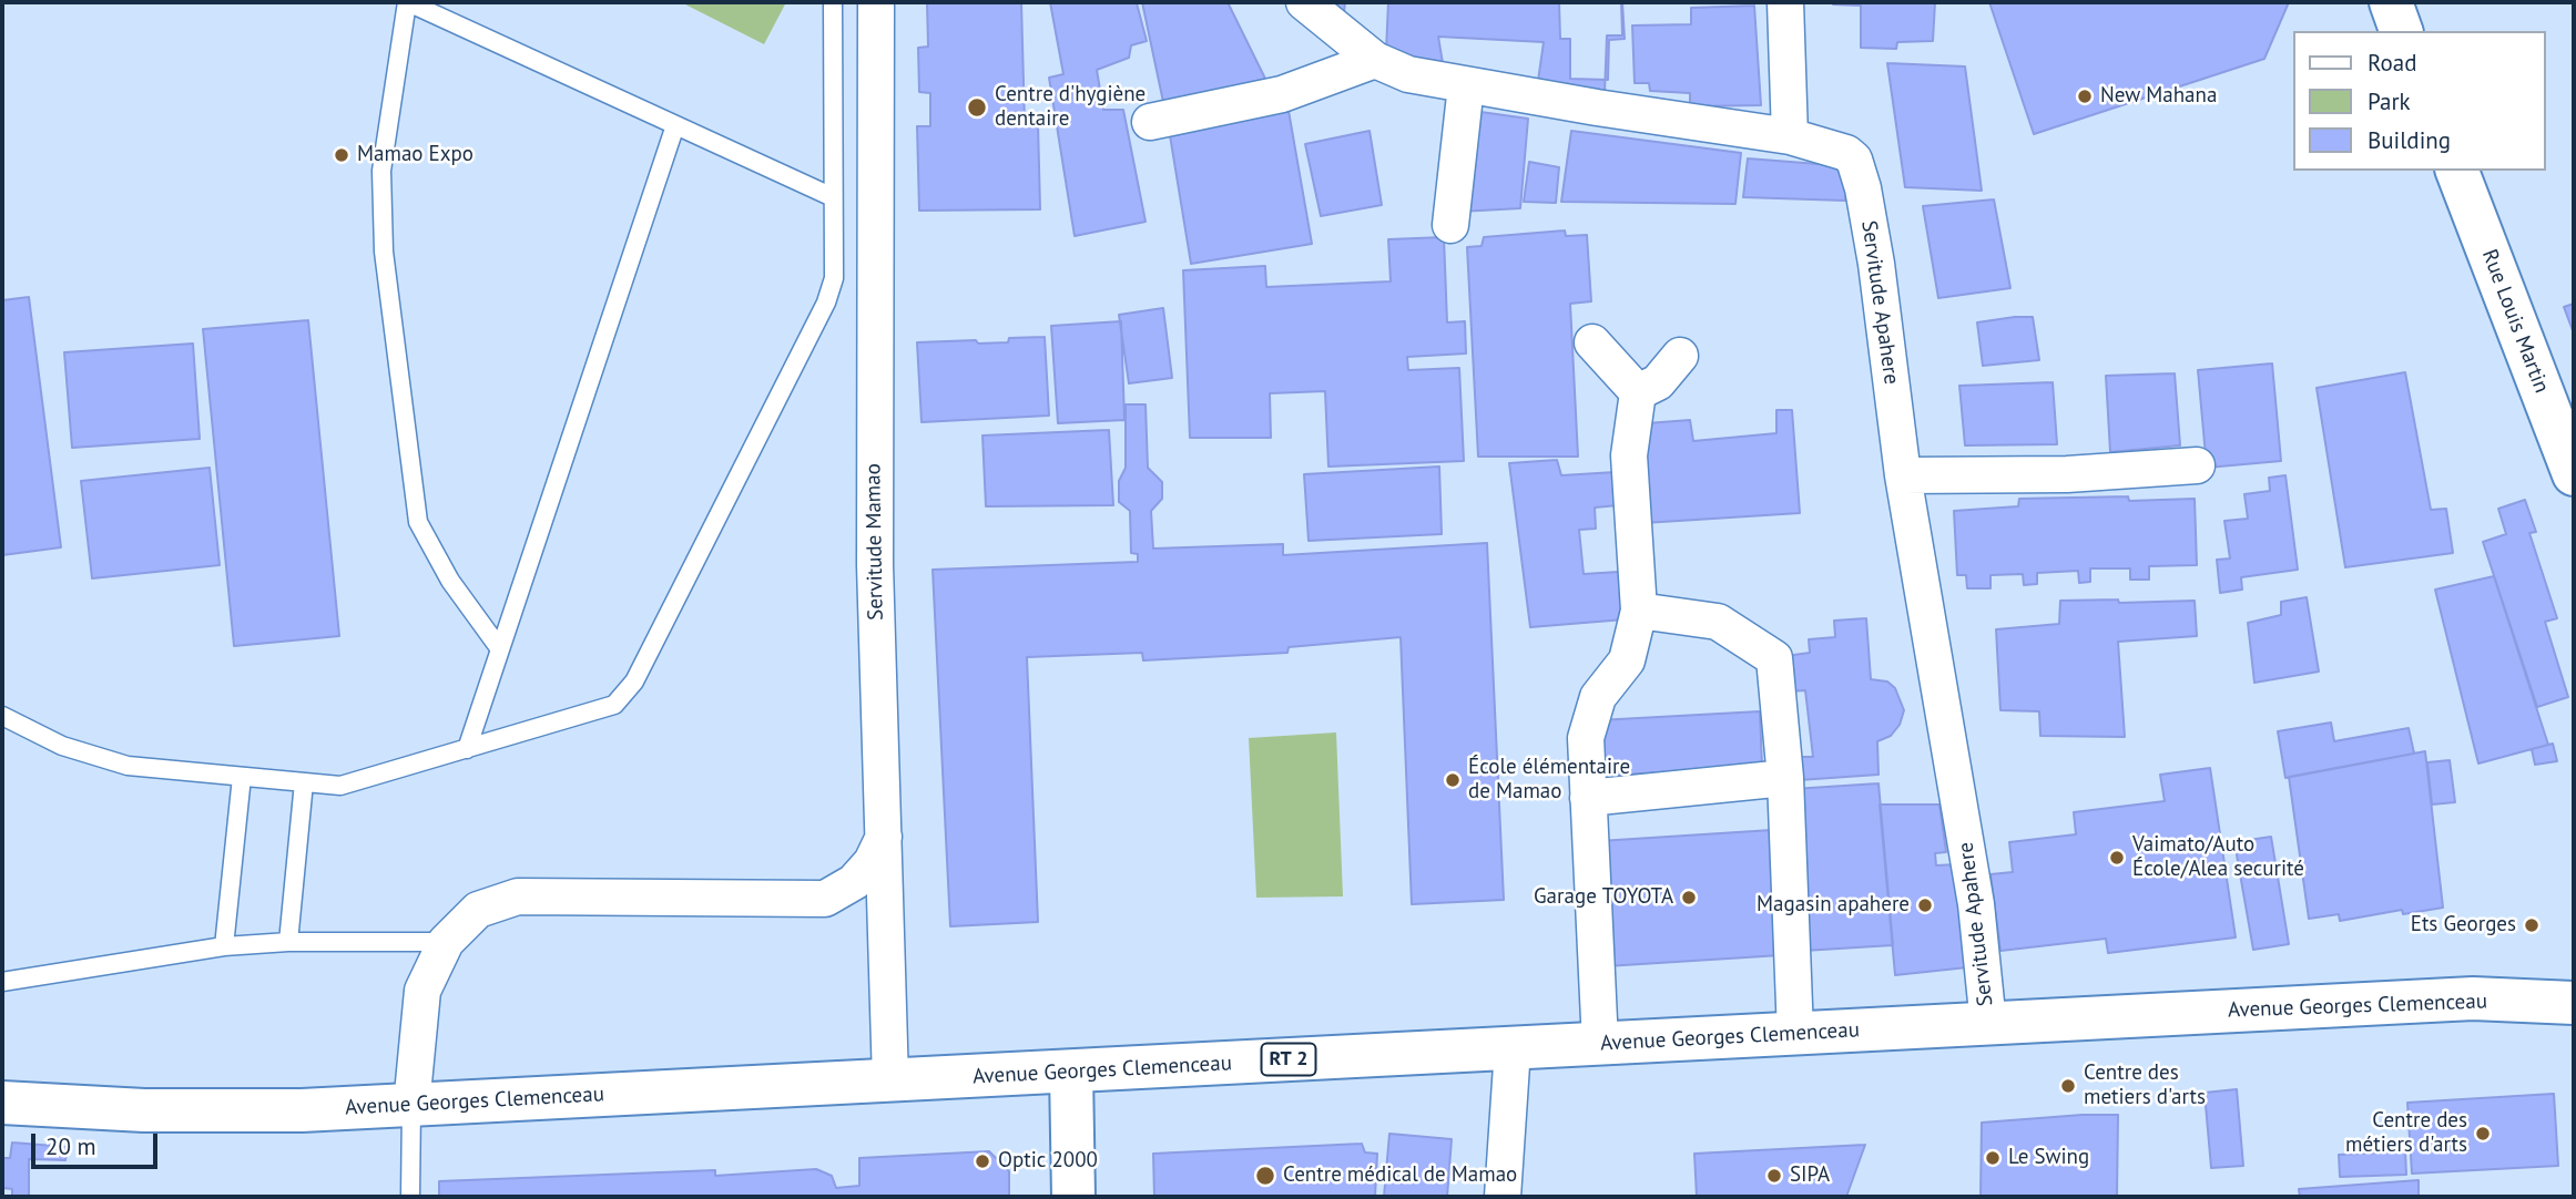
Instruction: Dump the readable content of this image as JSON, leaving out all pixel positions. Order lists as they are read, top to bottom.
{
  "streets": {
    "main road": ["Rue Louis Martin", "Avenue Georges Clemenceau", "RT 2"],
    "street": ["Servitude Apahere", "Servitude Mamao"]
  },
  "crossings": [
    ["Servitude Apahere", "Avenue Georges Clemenceau"],
    ["Servitude Mamao", "Avenue Georges Clemenceau"]
  ],
  "places": [
    "New Mahana",
    "Centre d'hygiène dentaire",
    "Mamao Expo",
    "École élémentaire de Mamao",
    "Vaimato/Auto École/Alea securité",
    "Garage TOYOTA",
    "Magasin apahere",
    "Ets Georges",
    "Centre des metiers d'arts",
    "Centre des métiers d'arts",
    "Le Swing",
    "Optic 2000",
    "Centre médical de Mamao",
    "SIPA"
  ],
  "legend": ["Road", "Park", "Building"],
  "scale_bar": "20 m"
}
